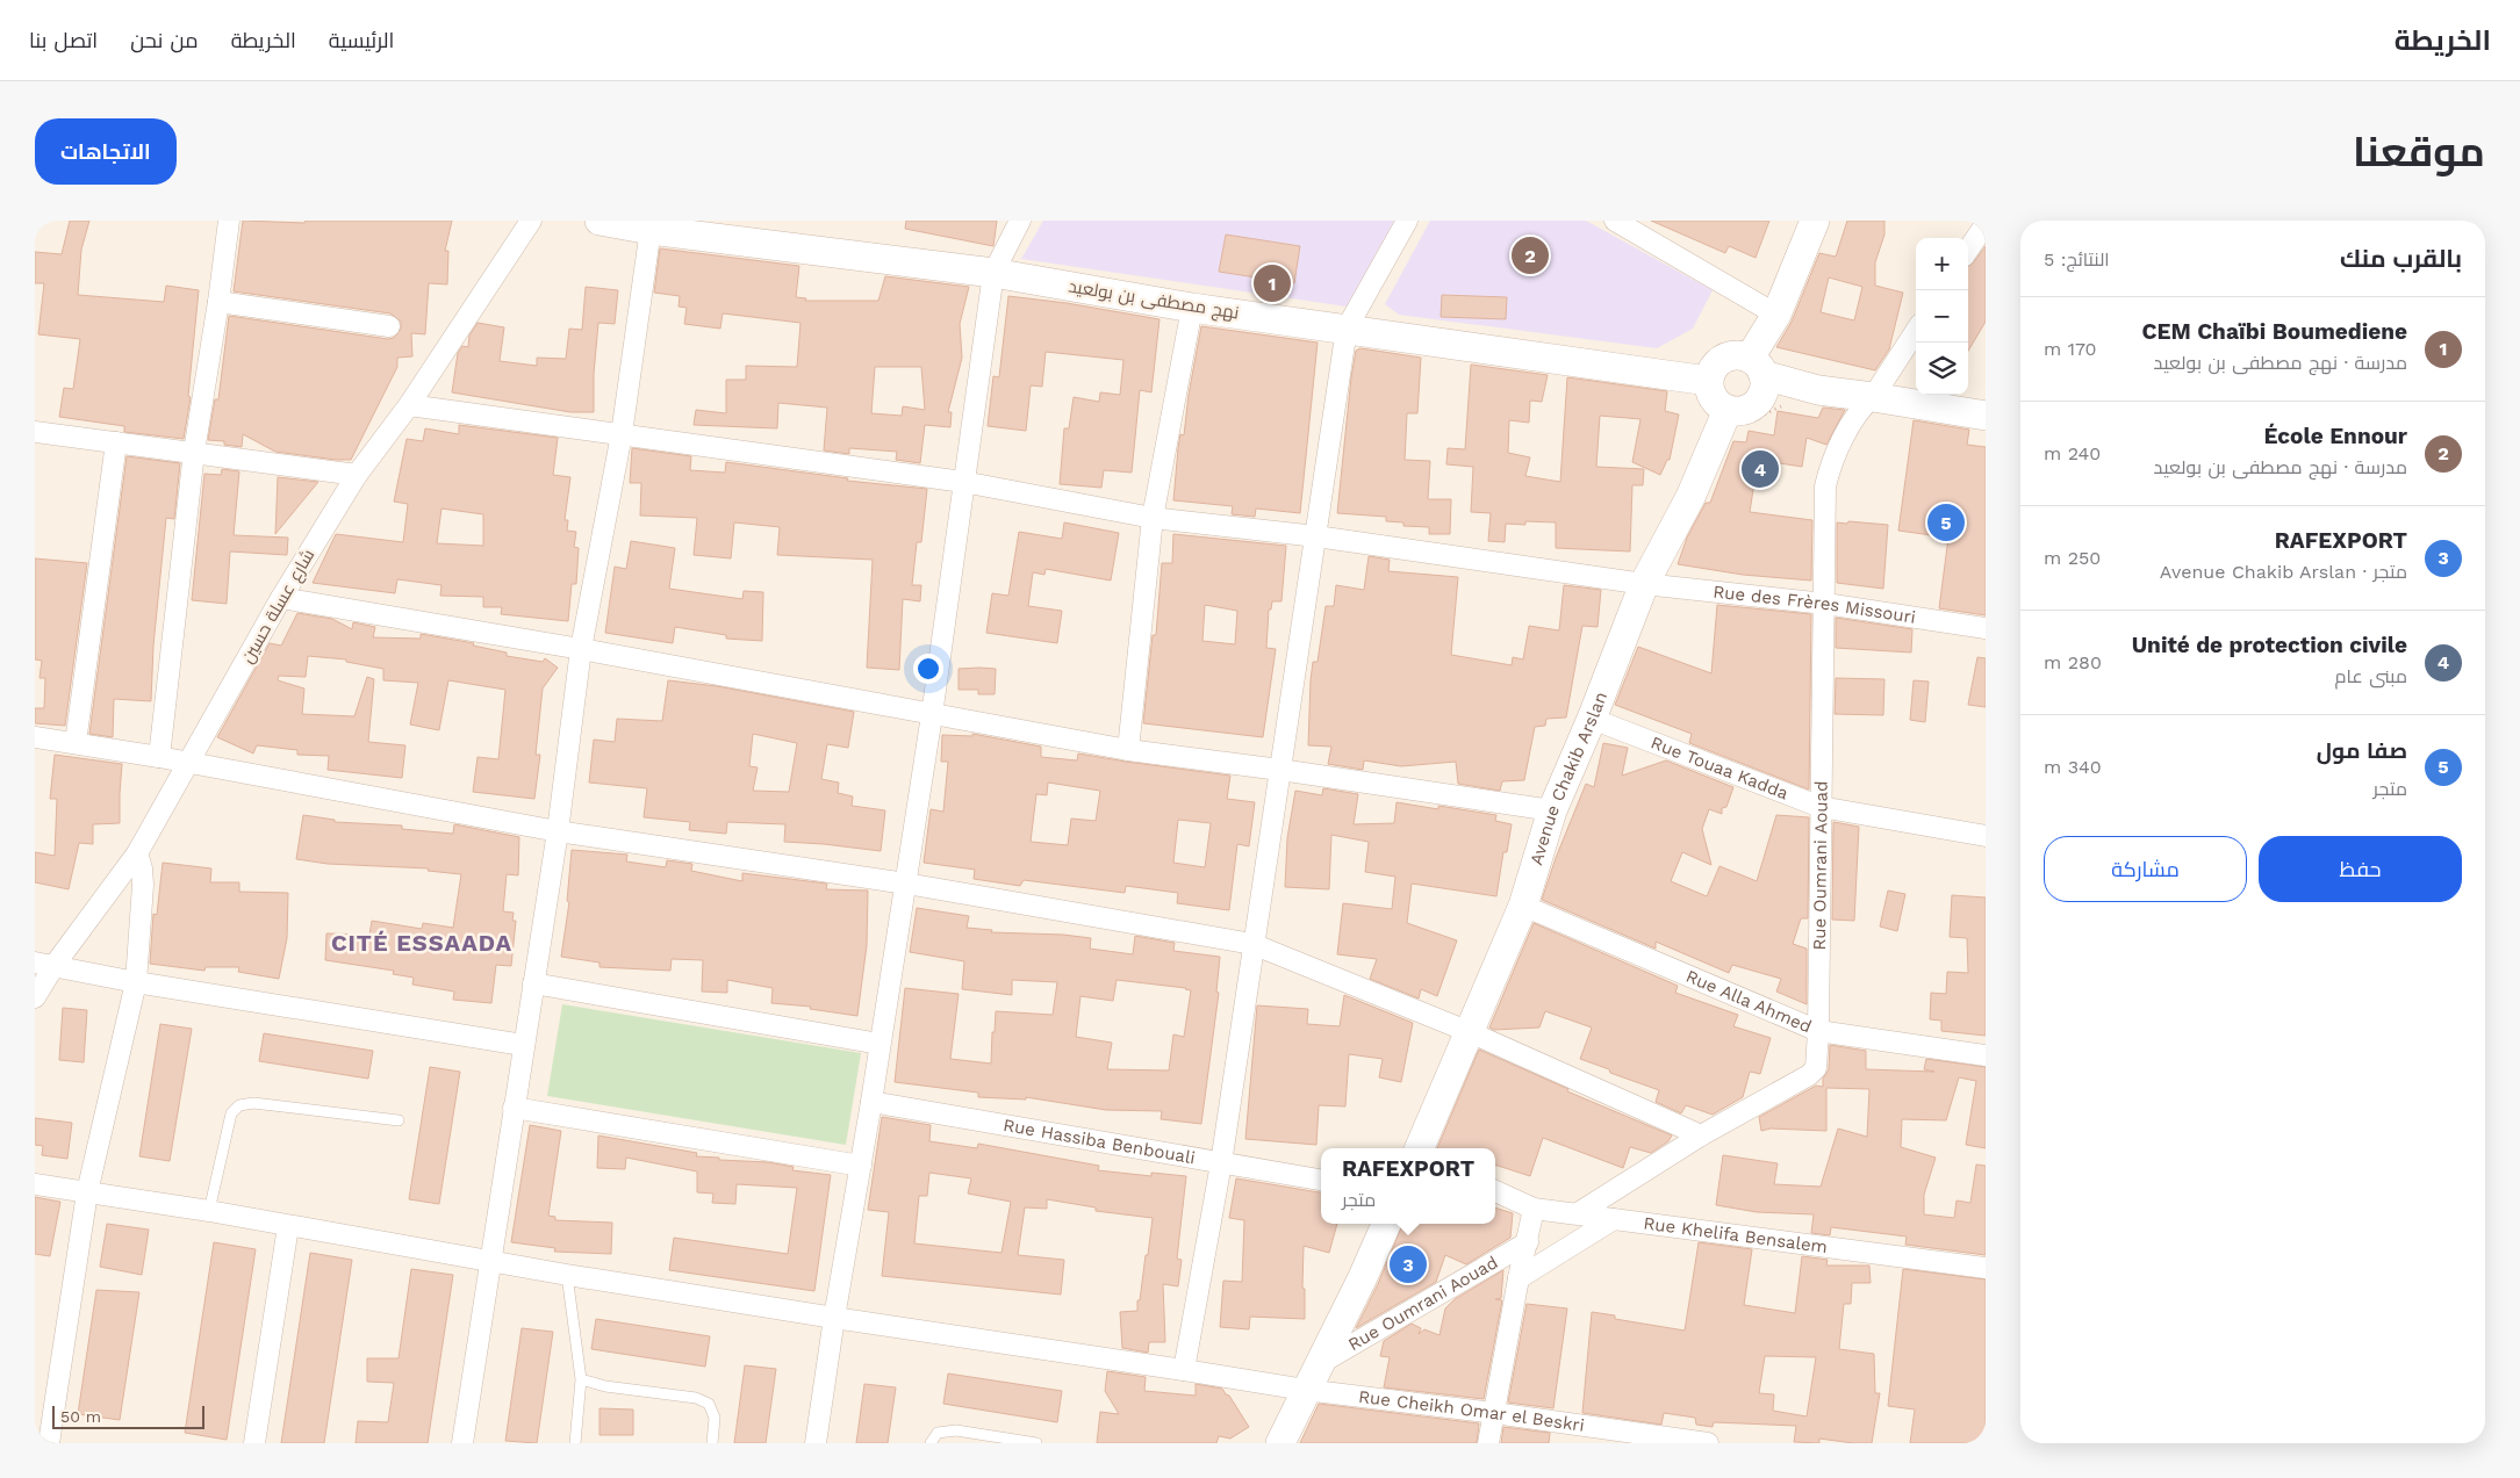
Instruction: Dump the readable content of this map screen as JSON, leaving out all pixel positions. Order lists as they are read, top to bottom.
{
  "streets": {
    "main road": ["نهج مصطفى بن بولعيد", "Avenue Chakib Arslan"],
    "street": [
      "Rue des Frères Missouri",
      "شارع عسلة حسين",
      "Rue Touaa Kadda",
      "Rue Oumrani Aouad",
      "Rue Alla Ahmed",
      "Rue Hassiba Benbouali",
      "Rue Khelifa Bensalem",
      "Rue Cheikh Omar el Beskri"
    ]
  },
  "crossings": [
    ["نهج مصطفى بن بولعيد", "Avenue Chakib Arslan"],
    ["Rue des Frères Missouri", "شارع عسلة حسين"],
    ["Rue des Frères Missouri", "Avenue Chakib Arslan"],
    ["Rue des Frères Missouri", "Rue Oumrani Aouad"],
    ["Rue Touaa Kadda", "Avenue Chakib Arslan"],
    ["Rue Touaa Kadda", "Rue Oumrani Aouad"],
    ["Avenue Chakib Arslan", "Rue Alla Ahmed"],
    ["Rue Oumrani Aouad", "Rue Alla Ahmed"],
    ["Rue Oumrani Aouad", "Rue Khelifa Bensalem"]
  ],
  "districts": ["CITÉ ESSAADA"],
  "scale_bar": "50 m",
  "page": {
    "header": "الخريطة",
    "nav": [
      "الرئيسية",
      "الخريطة",
      "من نحن",
      "اتصل بنا"
    ],
    "title": "موقعنا",
    "buttons": [
      "الاتجاهات",
      ["حفظ", "مشاركة"]
    ],
    "heading": ["بالقرب منك", "النتائج: 5"],
    "pins": [
      "2",
      "1",
      "4",
      "5",
      "3"
    ],
    "map_buttons": ["+", "−"],
    "list": [
      {
        "mark": "1",
        "name": "CEM Chaïbi Boumediene",
        "note": "مدرسة · نهج مصطفى بن بولعيد",
        "value": "170 m"
      },
      {
        "mark": "2",
        "name": "École Ennour",
        "note": "مدرسة · نهج مصطفى بن بولعيد",
        "value": "240 m"
      },
      {
        "mark": "3",
        "name": "RAFEXPORT",
        "note": "متجر · Avenue Chakib Arslan",
        "value": "250 m"
      },
      {
        "mark": "4",
        "name": "Unité de protection civile",
        "note": "مبنى عام",
        "value": "280 m"
      },
      {
        "mark": "5",
        "name": "صفا مول",
        "note": "متجر",
        "value": "340 m"
      }
    ],
    "popup": ["RAFEXPORT", "متجر"],
    "scale": "50 m"
  }
}
